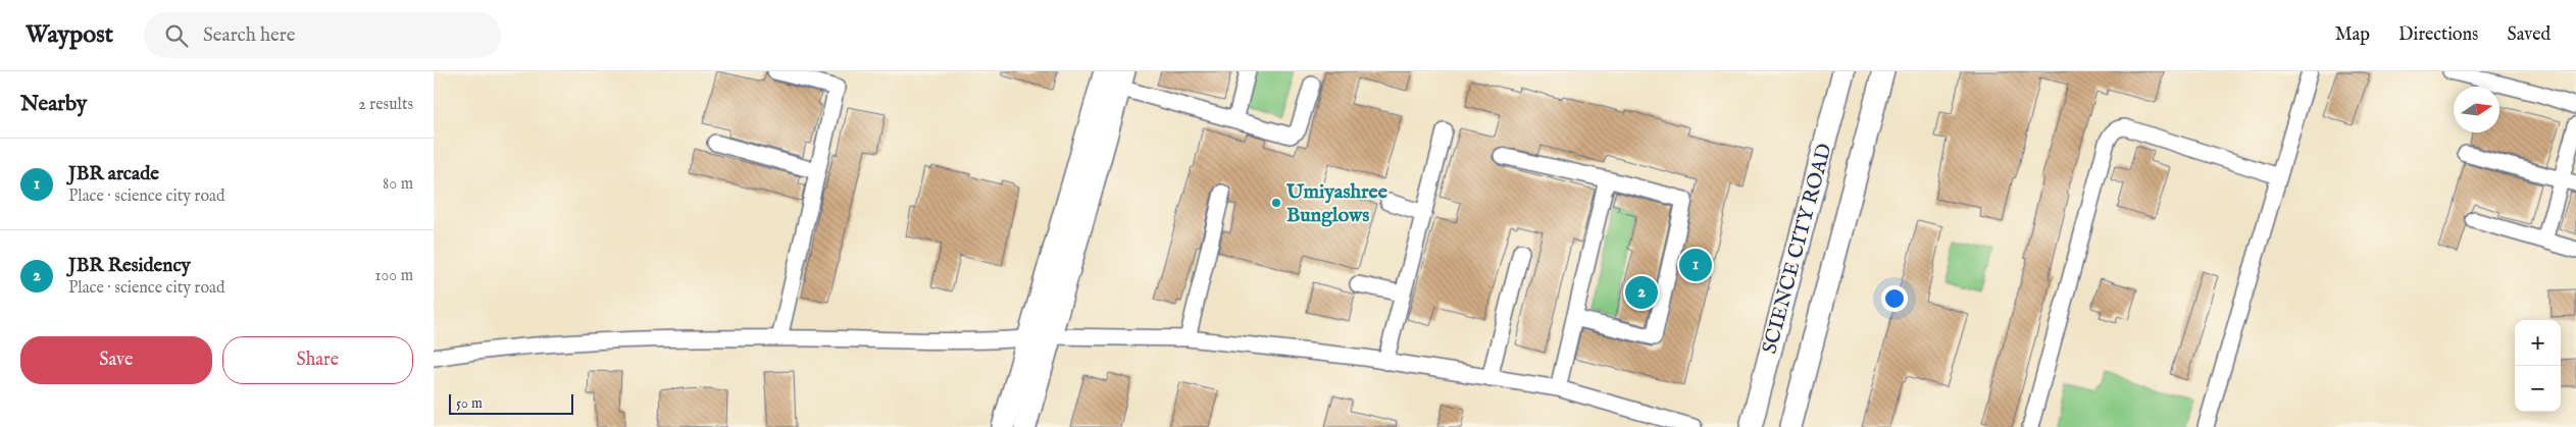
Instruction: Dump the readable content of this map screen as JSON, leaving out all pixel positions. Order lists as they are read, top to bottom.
{
  "streets": {
    "main road": ["SCIENCE CITY ROAD"]
  },
  "places": ["Umiyashree Bunglows"],
  "scale_bar": "50 m",
  "north": "right",
  "page": {
    "header": "Waypost",
    "search": "Search here",
    "nav": ["Map", "Directions", "Saved"],
    "heading": ["Nearby", "2 results"],
    "list": [
      {
        "mark": "1",
        "name": "JBR arcade",
        "note": "Place · science city road",
        "value": "80 m"
      },
      {
        "mark": "2",
        "name": "JBR Residency",
        "note": "Place · science city road",
        "value": "100 m"
      }
    ],
    "pins": ["1", "2"],
    "map_buttons": ["+", "−"],
    "buttons": ["Save", "Share"],
    "scale": "50 m"
  }
}
